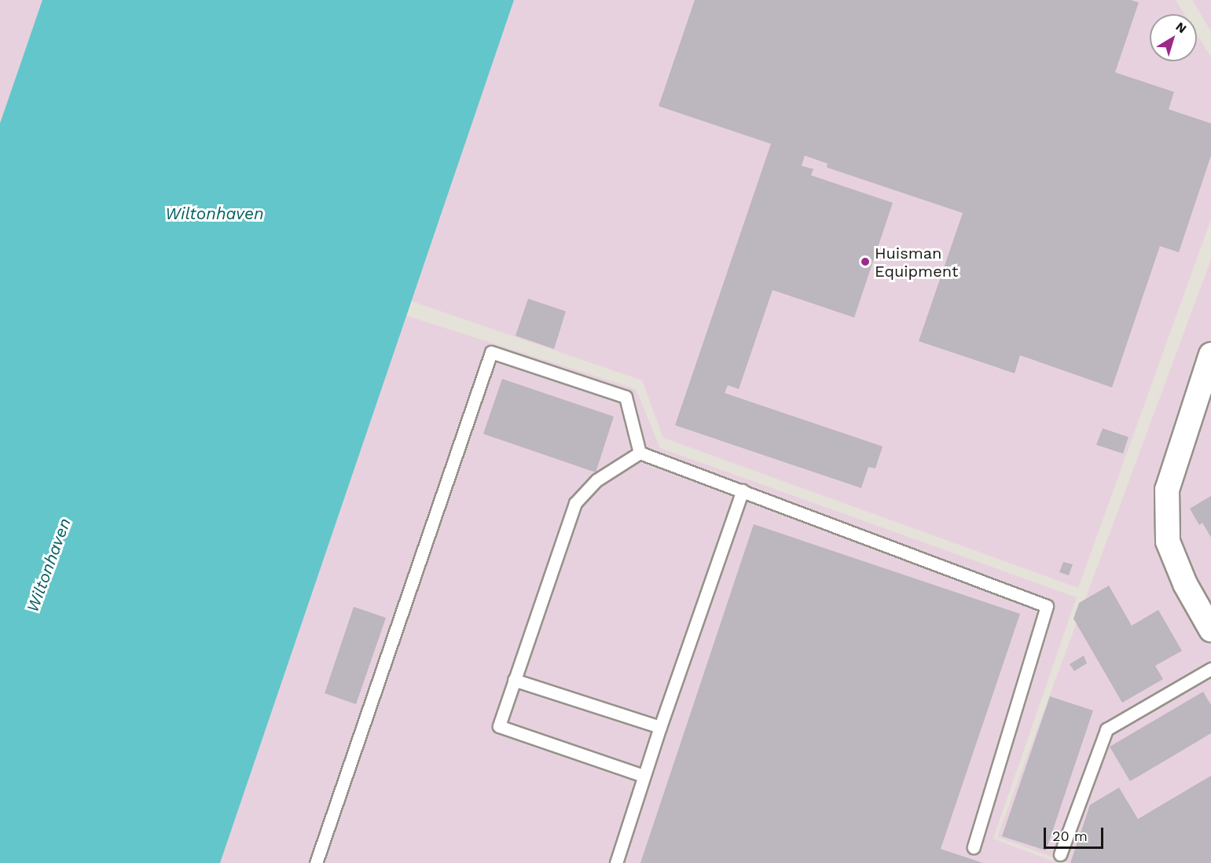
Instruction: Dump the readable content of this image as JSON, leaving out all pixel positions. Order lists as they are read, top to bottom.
{
  "water": ["Wiltonhaven"],
  "places": ["Huisman Equipment"],
  "scale_bar": "20 m",
  "north": "top right"
}
